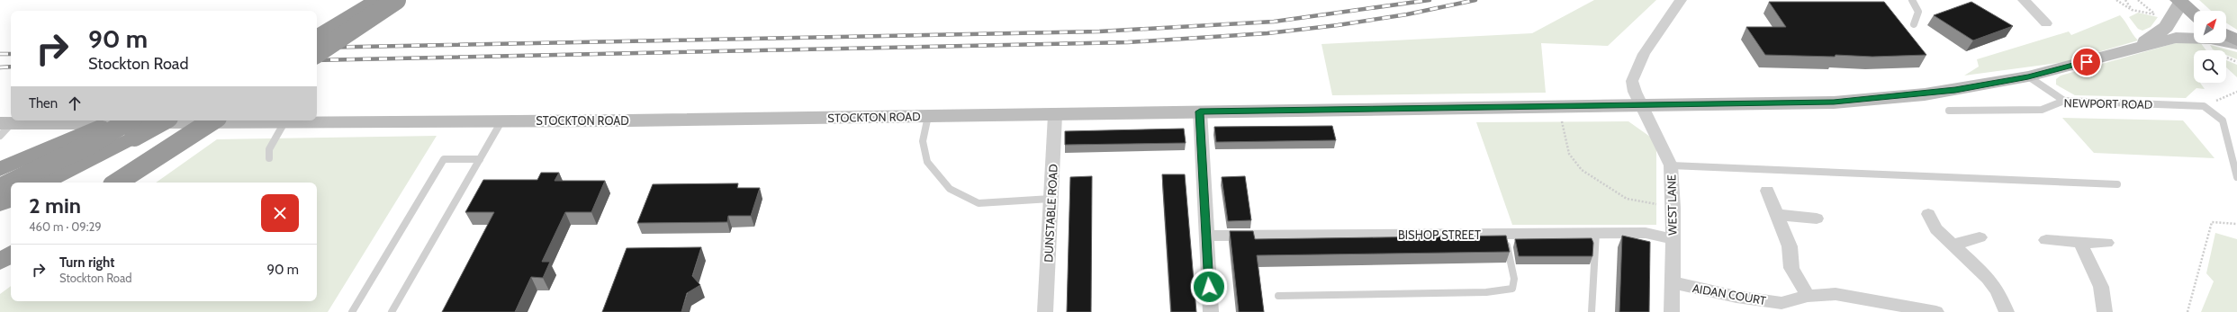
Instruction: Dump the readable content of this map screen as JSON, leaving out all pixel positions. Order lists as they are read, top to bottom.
{
  "streets": {
    "main road": ["STOCKTON ROAD"],
    "street": [
      "WEST LANE",
      "DUNSTABLE ROAD",
      "BISHOP STREET",
      "AIDAN COURT"
    ],
    "lane": ["NEWPORT ROAD"]
  },
  "crossings": [
    ["STOCKTON ROAD", "WEST LANE"],
    ["STOCKTON ROAD", "DUNSTABLE ROAD"],
    ["WEST LANE", "BISHOP STREET"],
    ["WEST LANE", "AIDAN COURT"]
  ],
  "north": "top right",
  "page": {
    "turn": ["90 m", "Stockton Road"],
    "then": "Then",
    "heading": ["2 min", "460 m · 09:29"],
    "list": [
      {
        "name": "Turn right",
        "note": "Stockton Road",
        "value": "90 m"
      }
    ]
  }
}
